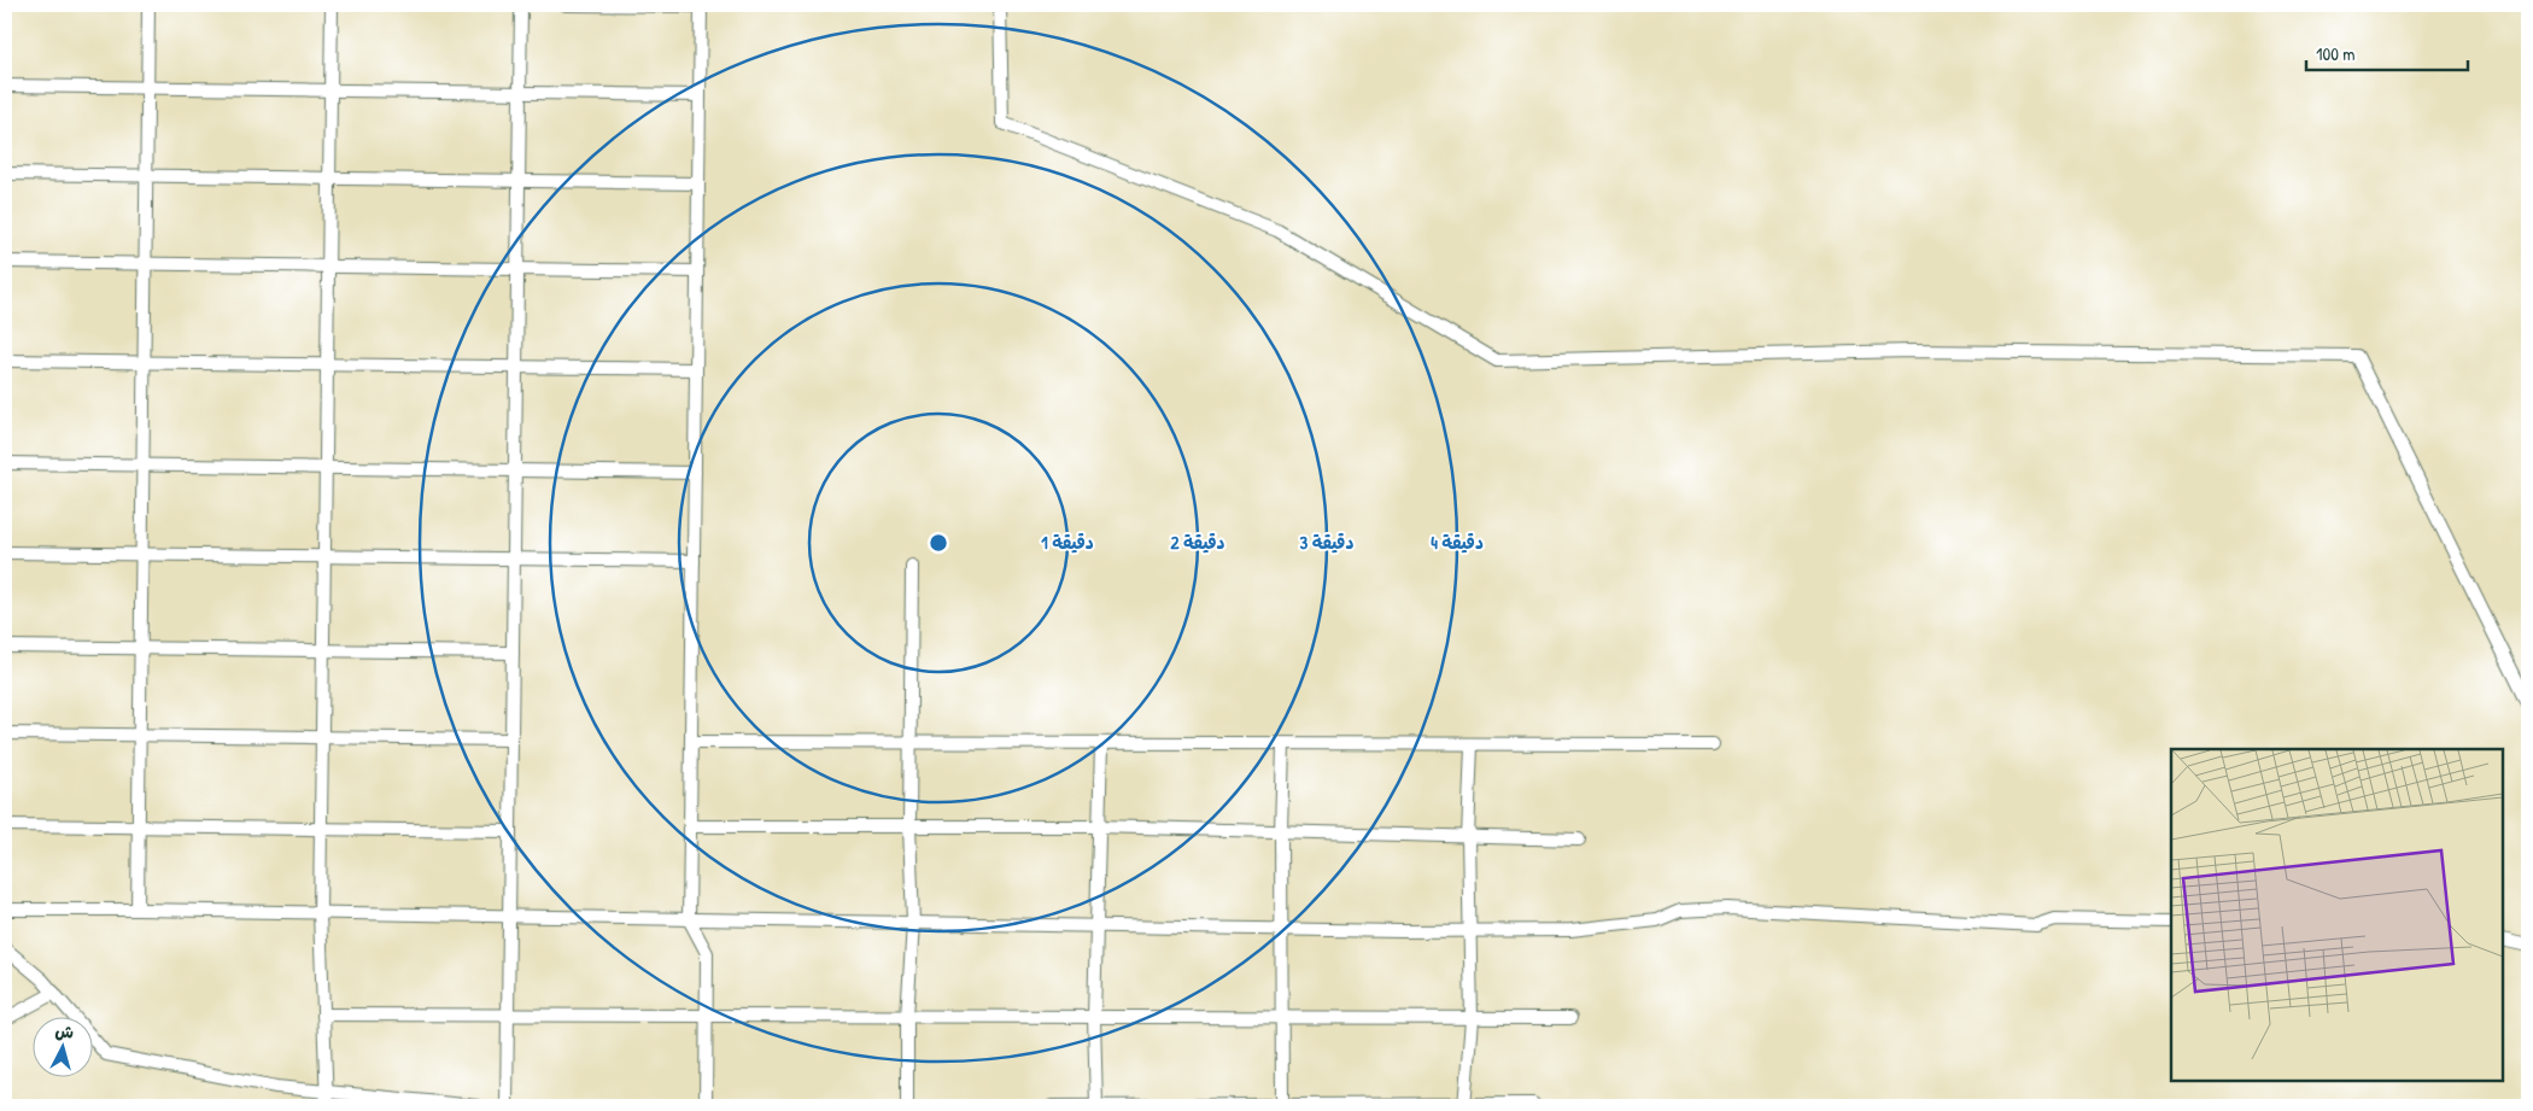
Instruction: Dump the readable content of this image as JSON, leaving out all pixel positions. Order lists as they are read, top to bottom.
{
  "scale_bar": "100 m",
  "north": "top",
  "rings": [
    "1 دقيقة",
    "2 دقيقة",
    "3 دقيقة",
    "4 دقيقة"
  ]
}
